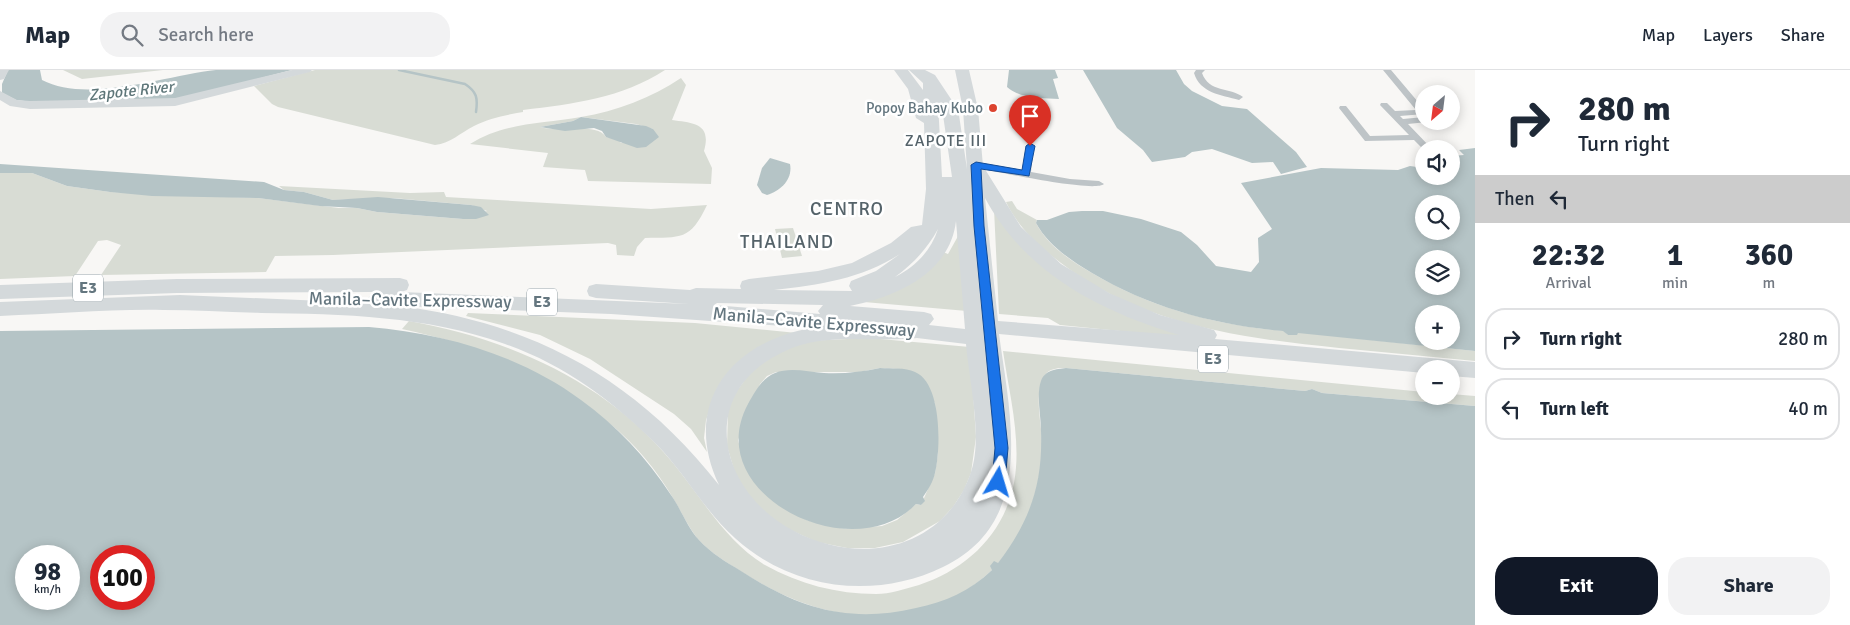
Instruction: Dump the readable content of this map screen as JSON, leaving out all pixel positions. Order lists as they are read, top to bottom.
{
  "streets": {
    "highway": ["E3", "Manila–Cavite Expressway"]
  },
  "districts": ["ZAPOTE III", "CENTRO", "THAILAND"],
  "water": ["Zapote River"],
  "places": ["Popoy Bahay Kubo"],
  "north": "bottom left",
  "page": {
    "header": "Map",
    "search": "Search here",
    "nav": ["Map", "Layers", "Share"],
    "turn": ["280 m", "Turn right"],
    "map_buttons": ["+", "−"],
    "then": "Then",
    "eta": [
      "22:32",
      "Arrival",
      "1",
      "min",
      "360",
      "m"
    ],
    "list": [
      {
        "name": "Turn right",
        "value": "280 m"
      },
      {
        "name": "Turn left",
        "value": "40 m"
      }
    ],
    "speed": "98 km/h",
    "limit": "100",
    "buttons": ["Exit", "Share"]
  }
}
